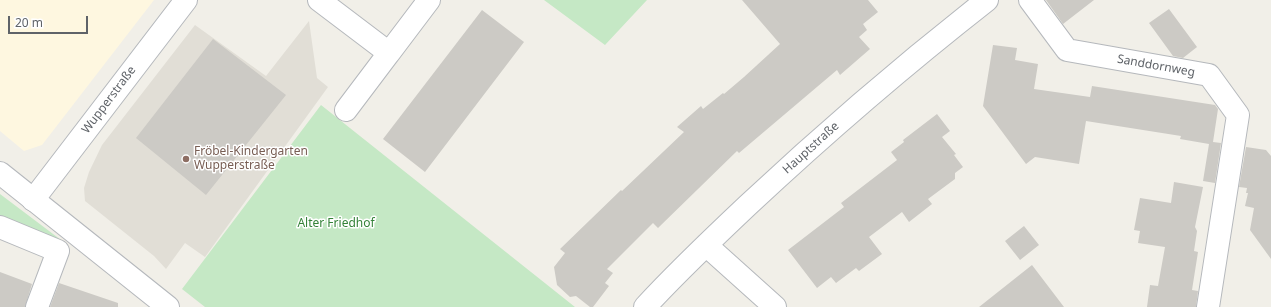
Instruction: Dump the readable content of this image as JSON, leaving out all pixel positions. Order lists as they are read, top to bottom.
{
  "streets": {
    "street": ["Sanddornweg", "Wupperstraße", "Hauptstraße"]
  },
  "parks": ["Alter Friedhof"],
  "places": ["Fröbel-Kindergarten Wupperstraße"],
  "scale_bar": "20 m"
}
